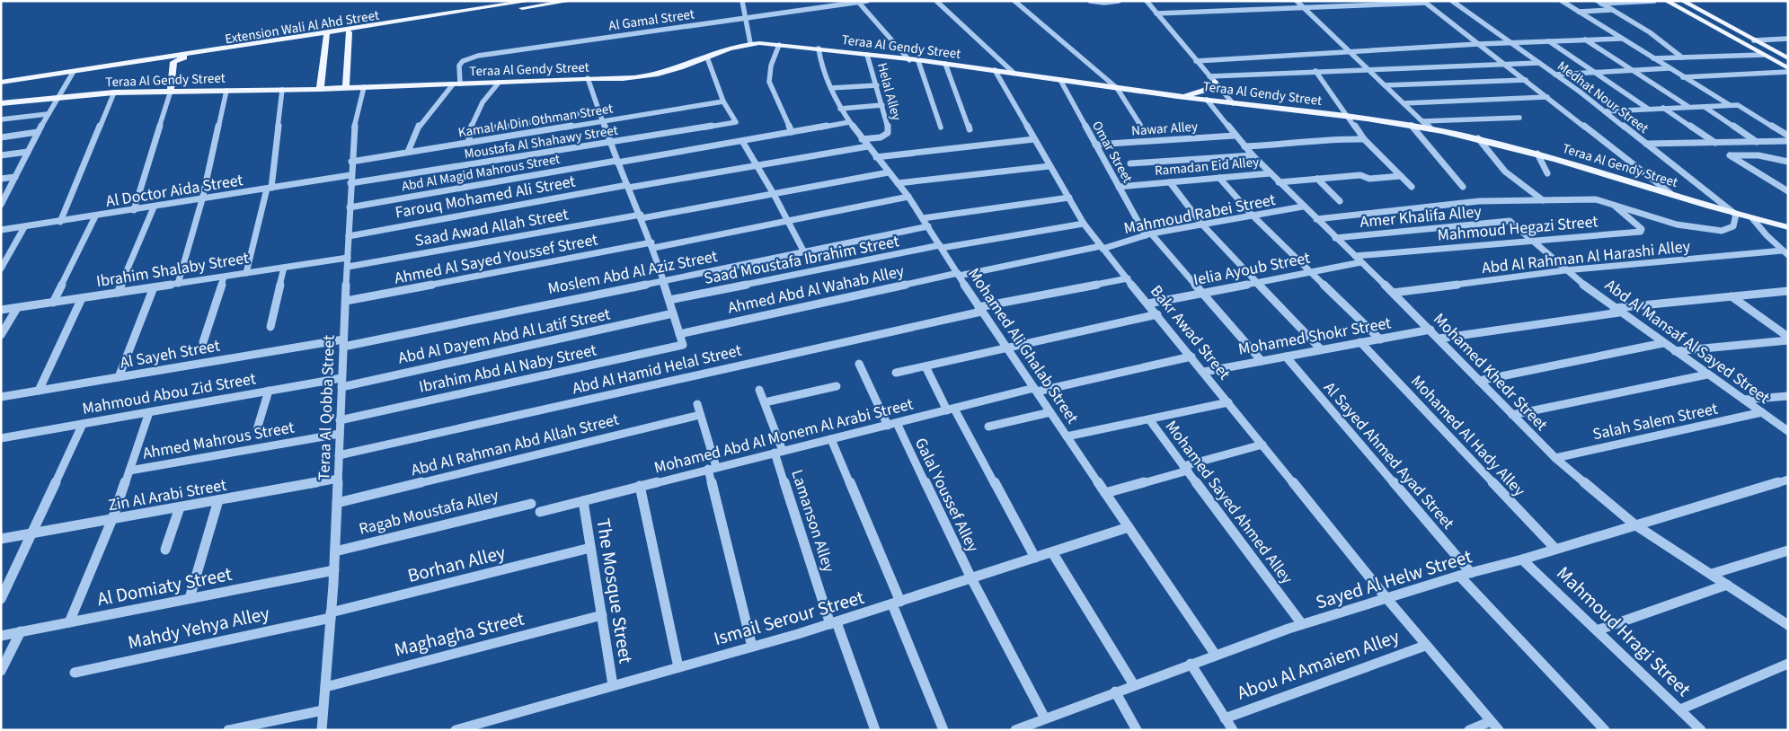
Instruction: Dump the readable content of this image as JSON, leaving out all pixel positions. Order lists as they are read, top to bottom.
{
  "streets": {
    "main road": ["Extension Wali Al Ahd Street", "Teraa Al Gendy Street"],
    "street": [
      "Al Gamal Street",
      "Helal Alley",
      "Medhat Nour Street",
      "Kamal Al Din Othman Street",
      "Nawar Alley",
      "Moustafa Al Shahawy Street",
      "Omar Street",
      "Ramadan Eid Alley",
      "Abd Al Magid Mahrous Street",
      "Al Doctor Aida Street",
      "Farouq Mohamed Ali Street",
      "Mahmoud Rabei Street",
      "Amer Khalifa Alley",
      "Saad Awad Allah Street",
      "Mahmoud Hegazi Street",
      "Abd Al Rahman Al Harashi Alley",
      "Ahmed Al Sayed Youssef Street",
      "Saad Moustafa Ibrahim Street",
      "Ielia Ayoub Street",
      "Ibrahim Shalaby Street",
      "Moslem Abd Al Aziz Street",
      "Ahmed Abd Al Wahab Alley",
      "Bakr Awad Street",
      "Abd Al Dayem Abd Al Latif Street",
      "Mohamed Shokr Street",
      "Abd Al Mansaf Al Sayed Street",
      "Mohamed Ali Ghalab Street",
      "Al Sayeh Street",
      "Ibrahim Abd Al Naby Street",
      "Abd Al Hamid Helal Street",
      "Mohamed Khedr Street",
      "Mahmoud Abou Zid Street",
      "Teraa Al Qobba Street",
      "Salah Salem Street",
      "Mohamed Abd Al Monem Al Arabi Street",
      "Mohamed Al Hady Alley",
      "Ahmed Mahrous Street",
      "Abd Al Rahman Abd Allah Street",
      "Al Sayed Ahmed Ayad Street",
      "Zin Al Arabi Street",
      "Galal Youssef Alley",
      "Mohamed Sayed Ahmed Alley",
      "Ragab Moustafa Alley",
      "Lamanson Alley",
      "Borhan Alley",
      "Sayed Al Helw Street",
      "Al Domiaty Street",
      "The Mosque Street",
      "Ismail Serour Street",
      "Mahdy Yehya Alley",
      "Mahmoud Hragi Street",
      "Maghagha Street",
      "Abou Al Amaiem Alley"
    ]
  },
  "crossings": [
    ["Al Gamal Street", "Teraa Al Gendy Street"],
    ["Extension Wali Al Ahd Street", "Teraa Al Gendy Street"],
    ["Teraa Al Gendy Street", "Helal Alley"],
    ["Teraa Al Gendy Street", "Medhat Nour Street"],
    ["Teraa Al Gendy Street", "Omar Street"],
    ["Teraa Al Gendy Street", "Bakr Awad Street"],
    ["Teraa Al Gendy Street", "Mohamed Ali Ghalab Street"],
    ["Teraa Al Gendy Street", "Mohamed Khedr Street"],
    ["Teraa Al Gendy Street", "Teraa Al Qobba Street"],
    ["Helal Alley", "Mohamed Ali Ghalab Street"],
    ["Kamal Al Din Othman Street", "Moustafa Al Shahawy Street"],
    ["Kamal Al Din Othman Street", "Teraa Al Qobba Street"],
    ["Nawar Alley", "Omar Street"],
    ["Nawar Alley", "Mohamed Khedr Street"],
    ["Moustafa Al Shahawy Street", "Al Doctor Aida Street"],
    ["Moustafa Al Shahawy Street", "Teraa Al Qobba Street"],
    ["Omar Street", "Ramadan Eid Alley"],
    ["Omar Street", "Mahmoud Rabei Street"],
    ["Omar Street", "Ielia Ayoub Street"],
    ["Omar Street", "Mohamed Shokr Street"],
    ["Ramadan Eid Alley", "Mohamed Khedr Street"],
    ["Abd Al Magid Mahrous Street", "Mohamed Ali Ghalab Street"],
    ["Abd Al Magid Mahrous Street", "Teraa Al Qobba Street"],
    ["Al Doctor Aida Street", "Teraa Al Qobba Street"],
    ["Farouq Mohamed Ali Street", "Mohamed Ali Ghalab Street"],
    ["Farouq Mohamed Ali Street", "Teraa Al Qobba Street"],
    ["Mahmoud Rabei Street", "Ahmed Abd Al Wahab Alley"],
    ["Mahmoud Rabei Street", "Bakr Awad Street"],
    ["Mahmoud Rabei Street", "Mohamed Ali Ghalab Street"],
    ["Mahmoud Rabei Street", "Mohamed Khedr Street"],
    ["Amer Khalifa Alley", "Abd Al Mansaf Al Sayed Street"],
    ["Amer Khalifa Alley", "Mohamed Khedr Street"],
    ["Saad Awad Allah Street", "Ibrahim Shalaby Street"],
    ["Saad Awad Allah Street", "Mohamed Ali Ghalab Street"],
    ["Saad Awad Allah Street", "Teraa Al Qobba Street"],
    ["Mahmoud Hegazi Street", "Ielia Ayoub Street"],
    ["Mahmoud Hegazi Street", "Abd Al Mansaf Al Sayed Street"],
    ["Mahmoud Hegazi Street", "Mohamed Khedr Street"],
    ["Abd Al Rahman Al Harashi Alley", "Abd Al Mansaf Al Sayed Street"],
    ["Abd Al Rahman Al Harashi Alley", "Mohamed Khedr Street"],
    ["Ahmed Al Sayed Youssef Street", "Mohamed Ali Ghalab Street"],
    ["Ahmed Al Sayed Youssef Street", "Teraa Al Qobba Street"],
    ["Saad Moustafa Ibrahim Street", "Bakr Awad Street"],
    ["Saad Moustafa Ibrahim Street", "Mohamed Ali Ghalab Street"],
    ["Ielia Ayoub Street", "Bakr Awad Street"],
    ["Ielia Ayoub Street", "Mohamed Khedr Street"],
    ["Ibrahim Shalaby Street", "Teraa Al Qobba Street"],
    ["Moslem Abd Al Aziz Street", "Mohamed Ali Ghalab Street"],
    ["Moslem Abd Al Aziz Street", "Al Sayeh Street"],
    ["Moslem Abd Al Aziz Street", "Teraa Al Qobba Street"],
    ["Ahmed Abd Al Wahab Alley", "Mohamed Ali Ghalab Street"],
    ["Ahmed Abd Al Wahab Alley", "Ibrahim Abd Al Naby Street"],
    ["Bakr Awad Street", "Mohamed Shokr Street"],
    ["Bakr Awad Street", "Abd Al Hamid Helal Street"],
    ["Bakr Awad Street", "Mohamed Abd Al Monem Al Arabi Street"],
    ["Bakr Awad Street", "Sayed Al Helw Street"],
    ["Bakr Awad Street", "Abou Al Amaiem Alley"],
    ["Abd Al Dayem Abd Al Latif Street", "Mahmoud Abou Zid Street"],
    ["Abd Al Dayem Abd Al Latif Street", "Teraa Al Qobba Street"],
    ["Mohamed Shokr Street", "Mohamed Khedr Street"],
    ["Mohamed Shokr Street", "Mohamed Al Hady Alley"],
    ["Mohamed Shokr Street", "Al Sayed Ahmed Ayad Street"],
    ["Abd Al Mansaf Al Sayed Street", "Salah Salem Street"],
    ["Mohamed Ali Ghalab Street", "Abd Al Hamid Helal Street"],
    ["Mohamed Ali Ghalab Street", "Mohamed Abd Al Monem Al Arabi Street"],
    ["Mohamed Ali Ghalab Street", "Sayed Al Helw Street"],
    ["Mohamed Ali Ghalab Street", "Ismail Serour Street"],
    ["Al Sayeh Street", "Teraa Al Qobba Street"],
    ["Ibrahim Abd Al Naby Street", "Teraa Al Qobba Street"],
    ["Abd Al Hamid Helal Street", "Teraa Al Qobba Street"],
    ["Mohamed Khedr Street", "Salah Salem Street"],
    ["Mohamed Khedr Street", "Sayed Al Helw Street"],
    ["Mahmoud Abou Zid Street", "Teraa Al Qobba Street"],
    ["Teraa Al Qobba Street", "Ahmed Mahrous Street"],
    ["Teraa Al Qobba Street", "Abd Al Rahman Abd Allah Street"],
    ["Teraa Al Qobba Street", "Zin Al Arabi Street"],
    ["Teraa Al Qobba Street", "Ragab Moustafa Alley"],
    ["Teraa Al Qobba Street", "Borhan Alley"],
    ["Teraa Al Qobba Street", "Al Domiaty Street"],
    ["Teraa Al Qobba Street", "Mahdy Yehya Alley"],
    ["Teraa Al Qobba Street", "Maghagha Street"],
    ["Mohamed Abd Al Monem Al Arabi Street", "Galal Youssef Alley"],
    ["Mohamed Abd Al Monem Al Arabi Street", "Lamanson Alley"],
    ["Mohamed Abd Al Monem Al Arabi Street", "The Mosque Street"],
    ["Mohamed Al Hady Alley", "Sayed Al Helw Street"],
    ["Al Sayed Ahmed Ayad Street", "Sayed Al Helw Street"],
    ["Galal Youssef Alley", "Sayed Al Helw Street"],
    ["Galal Youssef Alley", "Ismail Serour Street"],
    ["Mohamed Sayed Ahmed Alley", "Sayed Al Helw Street"],
    ["Lamanson Alley", "Ismail Serour Street"],
    ["Borhan Alley", "The Mosque Street"],
    ["Borhan Alley", "Mahdy Yehya Alley"],
    ["Sayed Al Helw Street", "Mahmoud Hragi Street"],
    ["The Mosque Street", "Ismail Serour Street"],
    ["The Mosque Street", "Maghagha Street"]
  ]
}
